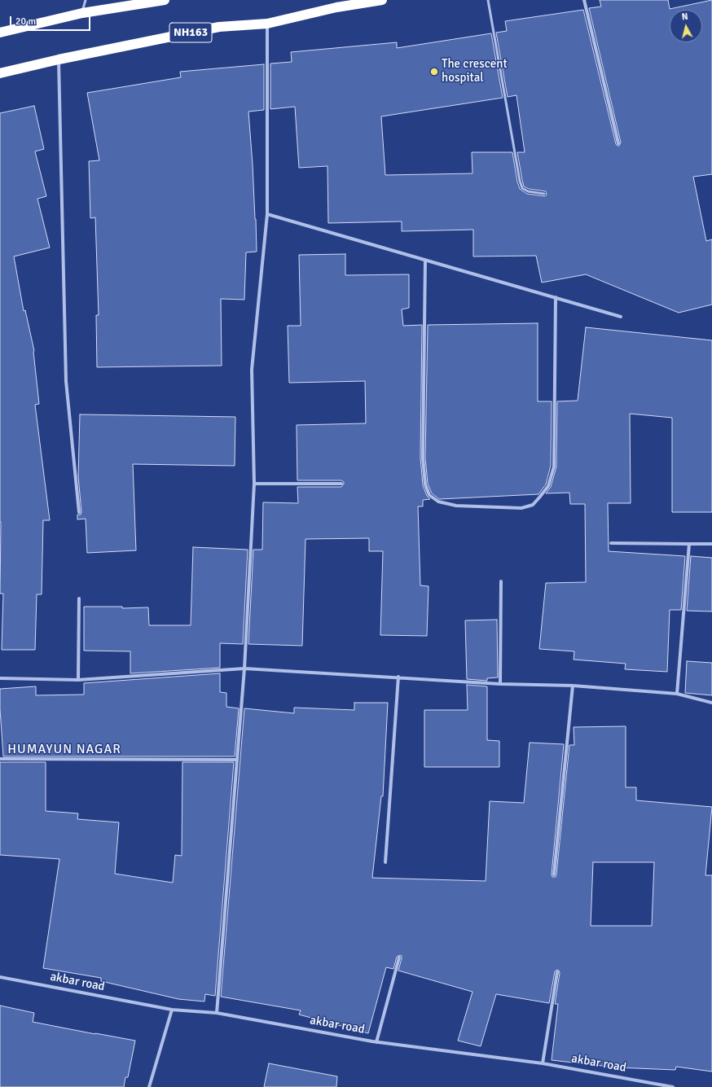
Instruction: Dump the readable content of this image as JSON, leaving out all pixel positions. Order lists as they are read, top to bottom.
{
  "streets": {
    "highway": ["NH163"],
    "street": ["akbar road"]
  },
  "districts": ["HUMAYUN NAGAR"],
  "places": ["The crescent hospital"],
  "scale_bar": "20 m",
  "north": "top"
}
